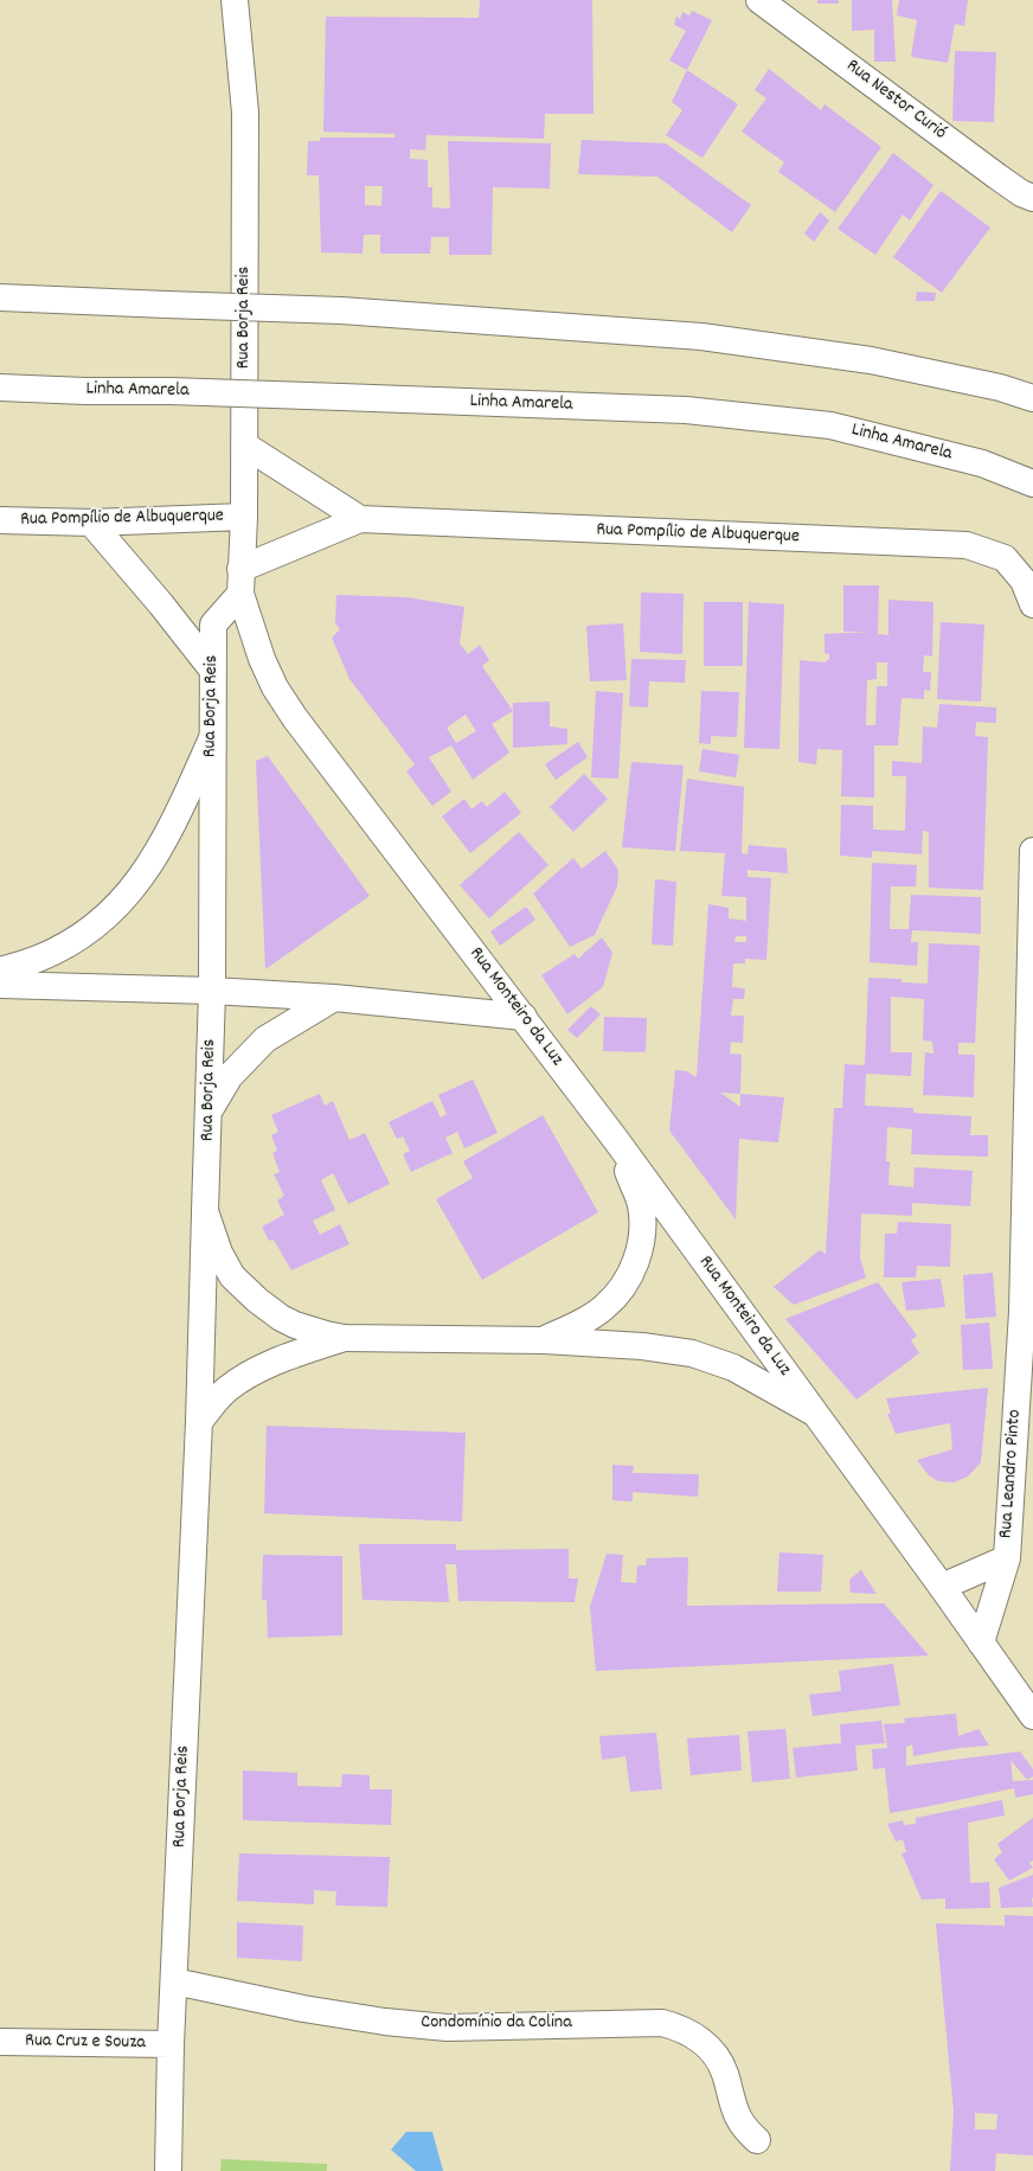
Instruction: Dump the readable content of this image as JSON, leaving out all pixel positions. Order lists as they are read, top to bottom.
{
  "streets": {
    "main road": [
      "Rua Nestor Curió",
      "Rua Borja Reis",
      "Linha Amarela",
      "Rua Pompílio de Albuquerque",
      "Rua Monteiro da Luz",
      "Rua Leandro Pinto",
      "Condomínio da Colina",
      "Rua Cruz e Souza"
    ]
  },
  "crossings": [
    ["Rua Borja Reis", "Rua Pompílio de Albuquerque"],
    ["Rua Borja Reis", "Rua Monteiro da Luz"],
    ["Rua Borja Reis", "Condomínio da Colina"],
    ["Rua Borja Reis", "Rua Cruz e Souza"],
    ["Rua Monteiro da Luz", "Rua Leandro Pinto"]
  ]
}
